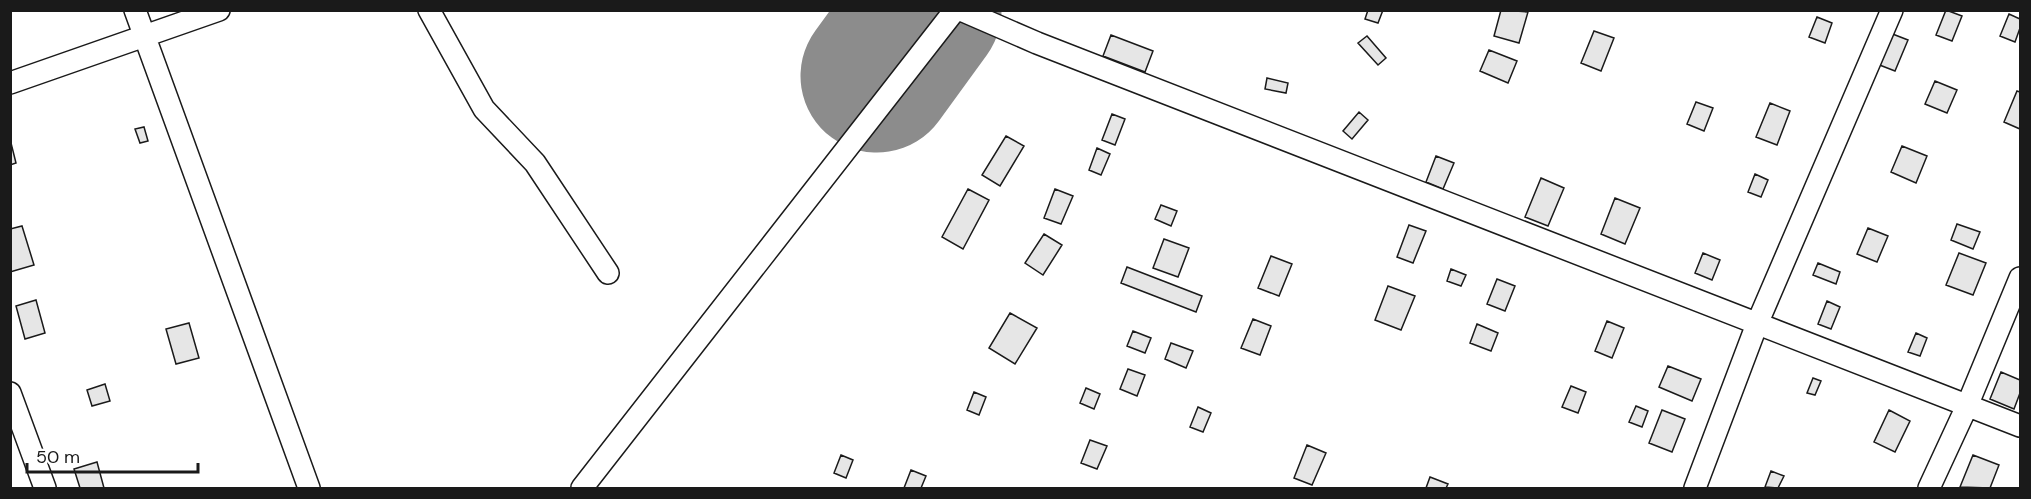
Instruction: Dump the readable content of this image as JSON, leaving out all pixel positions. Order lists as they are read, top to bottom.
{
  "scale_bar": "50 m"
}
